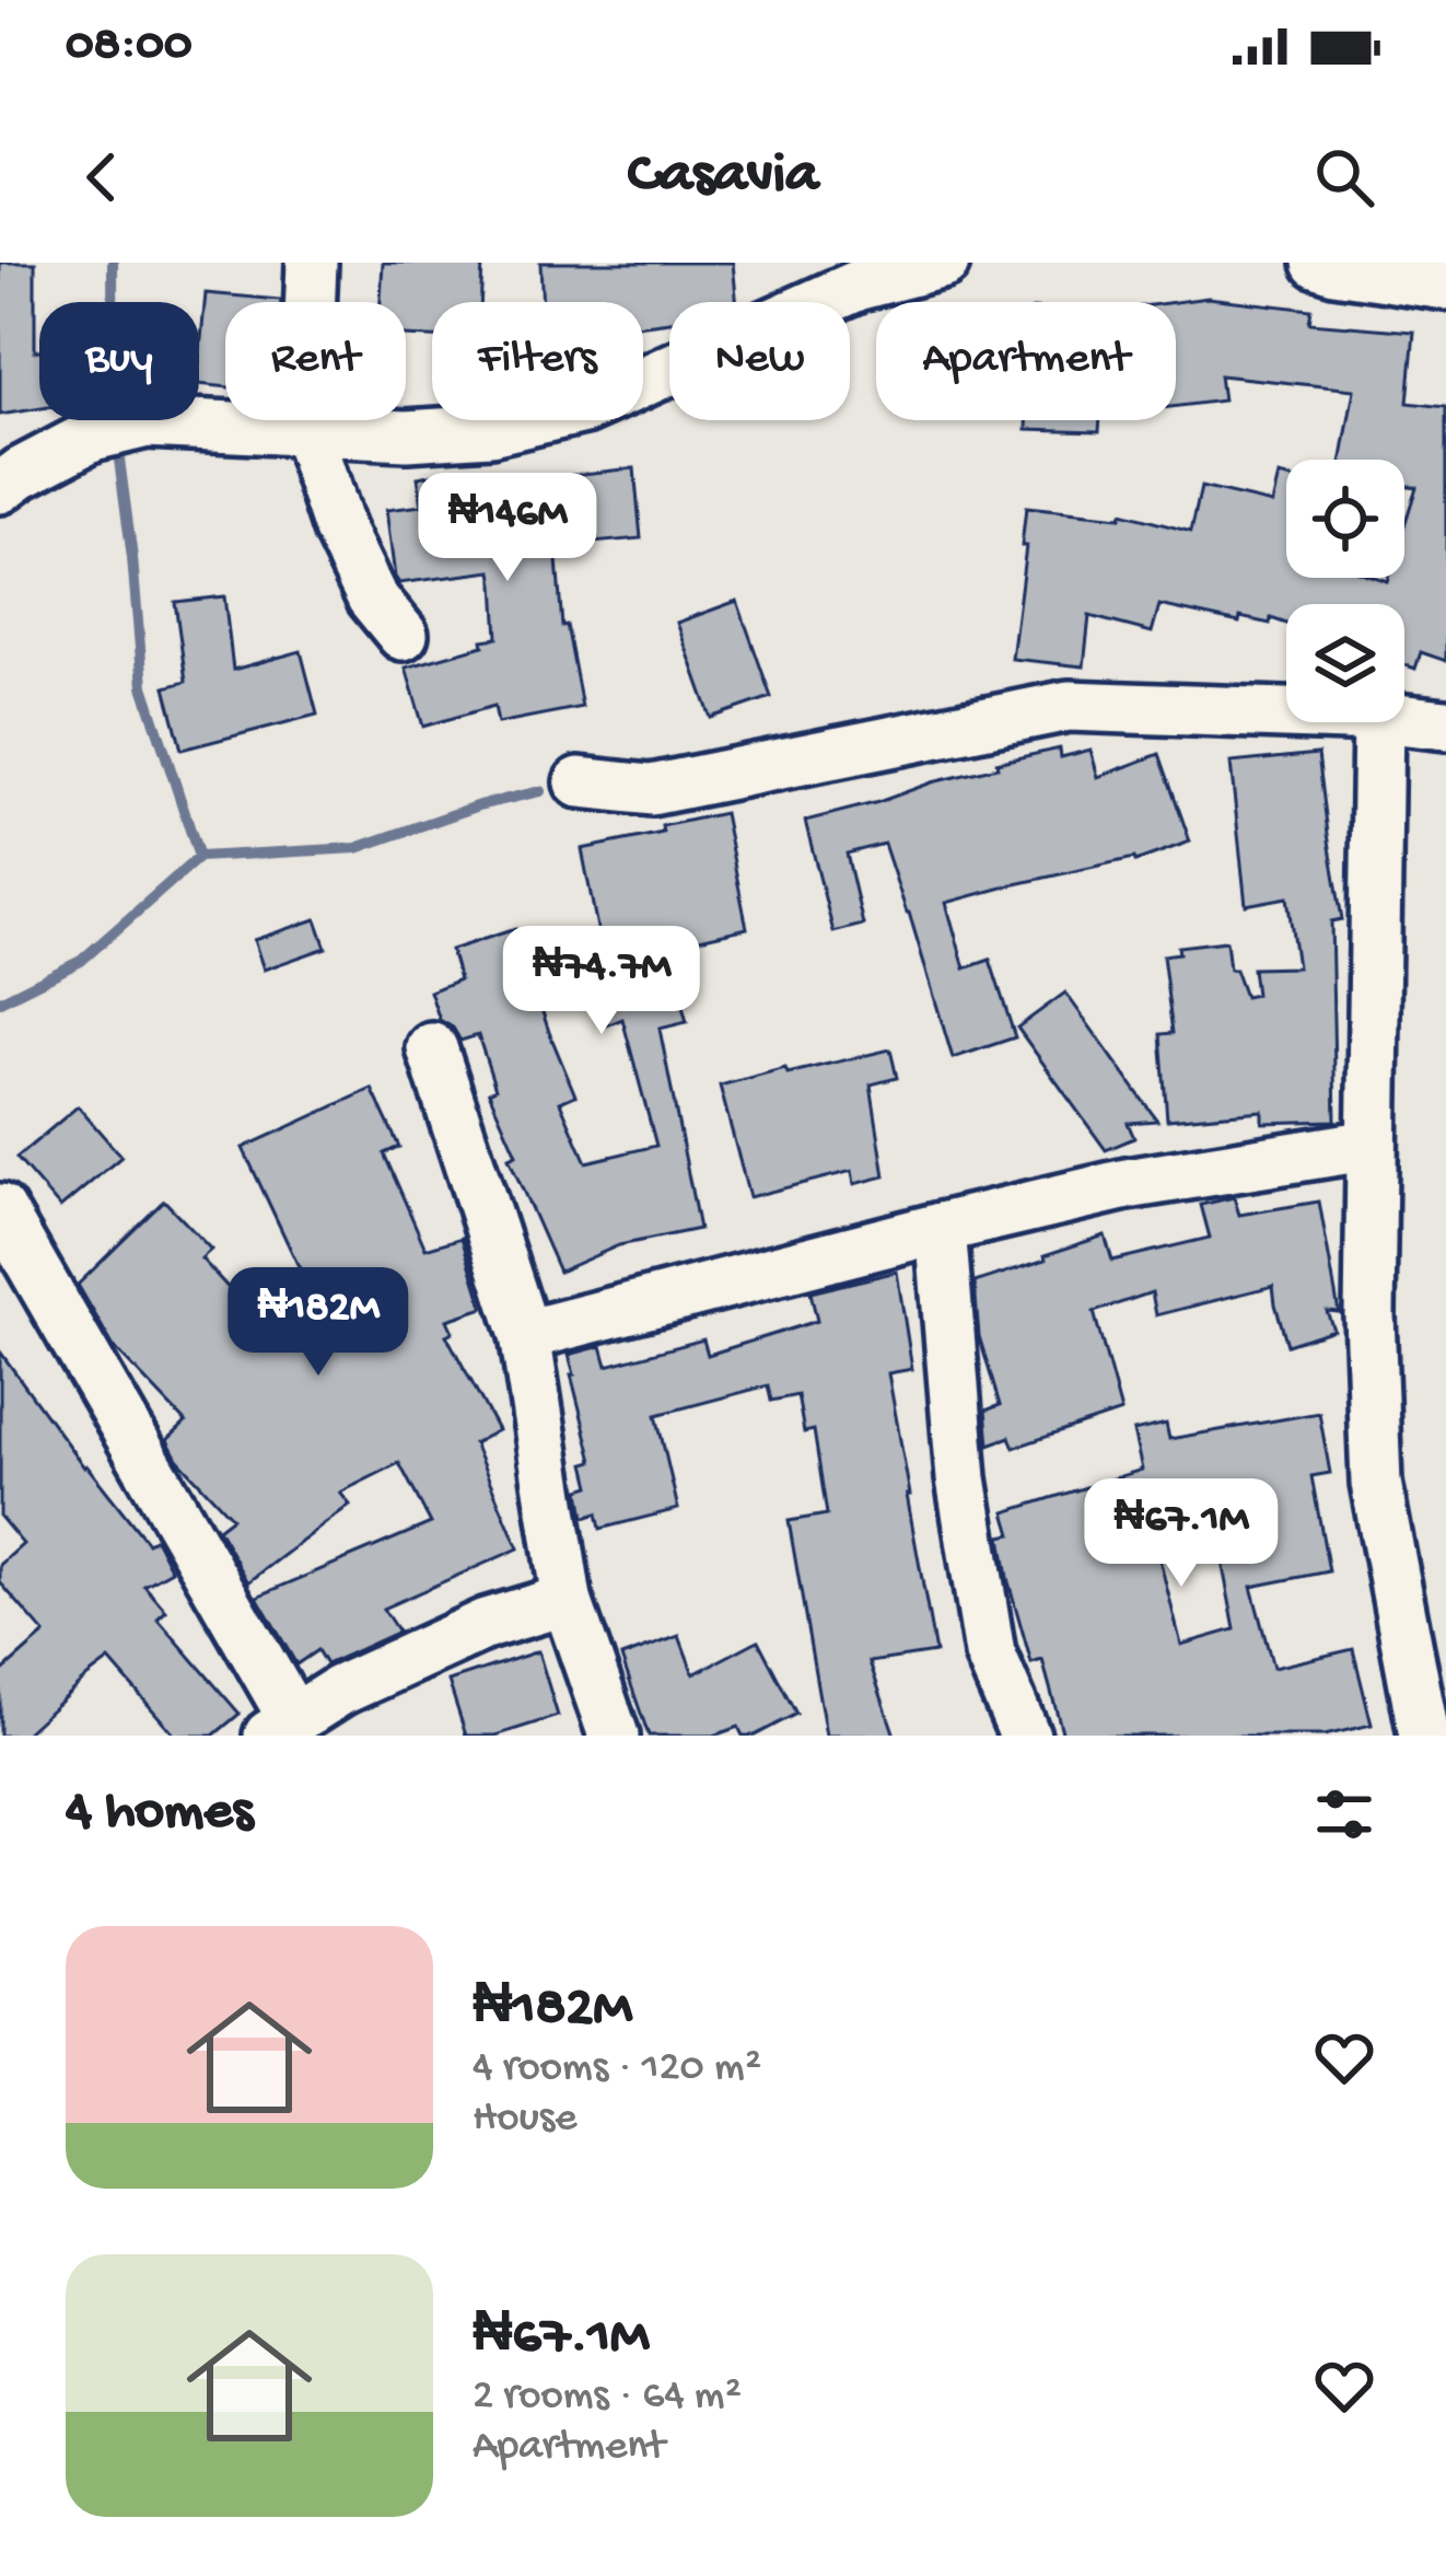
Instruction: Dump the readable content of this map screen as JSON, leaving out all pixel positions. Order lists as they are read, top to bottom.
{
  "page": {
    "status": "08:00",
    "header": "Casavia",
    "chip": [
      "Buy",
      "Rent",
      "Filters",
      "New",
      "Apartment"
    ],
    "price": [
      "₦146M",
      "₦74.7M",
      "₦182M",
      "₦67.1M"
    ],
    "heading": "4 homes",
    "list": [
      {
        "name": "₦182M",
        "note": "4 rooms · 120 m² · House"
      },
      {
        "name": "₦67.1M",
        "note": "2 rooms · 64 m² · Apartment"
      }
    ]
  }
}
